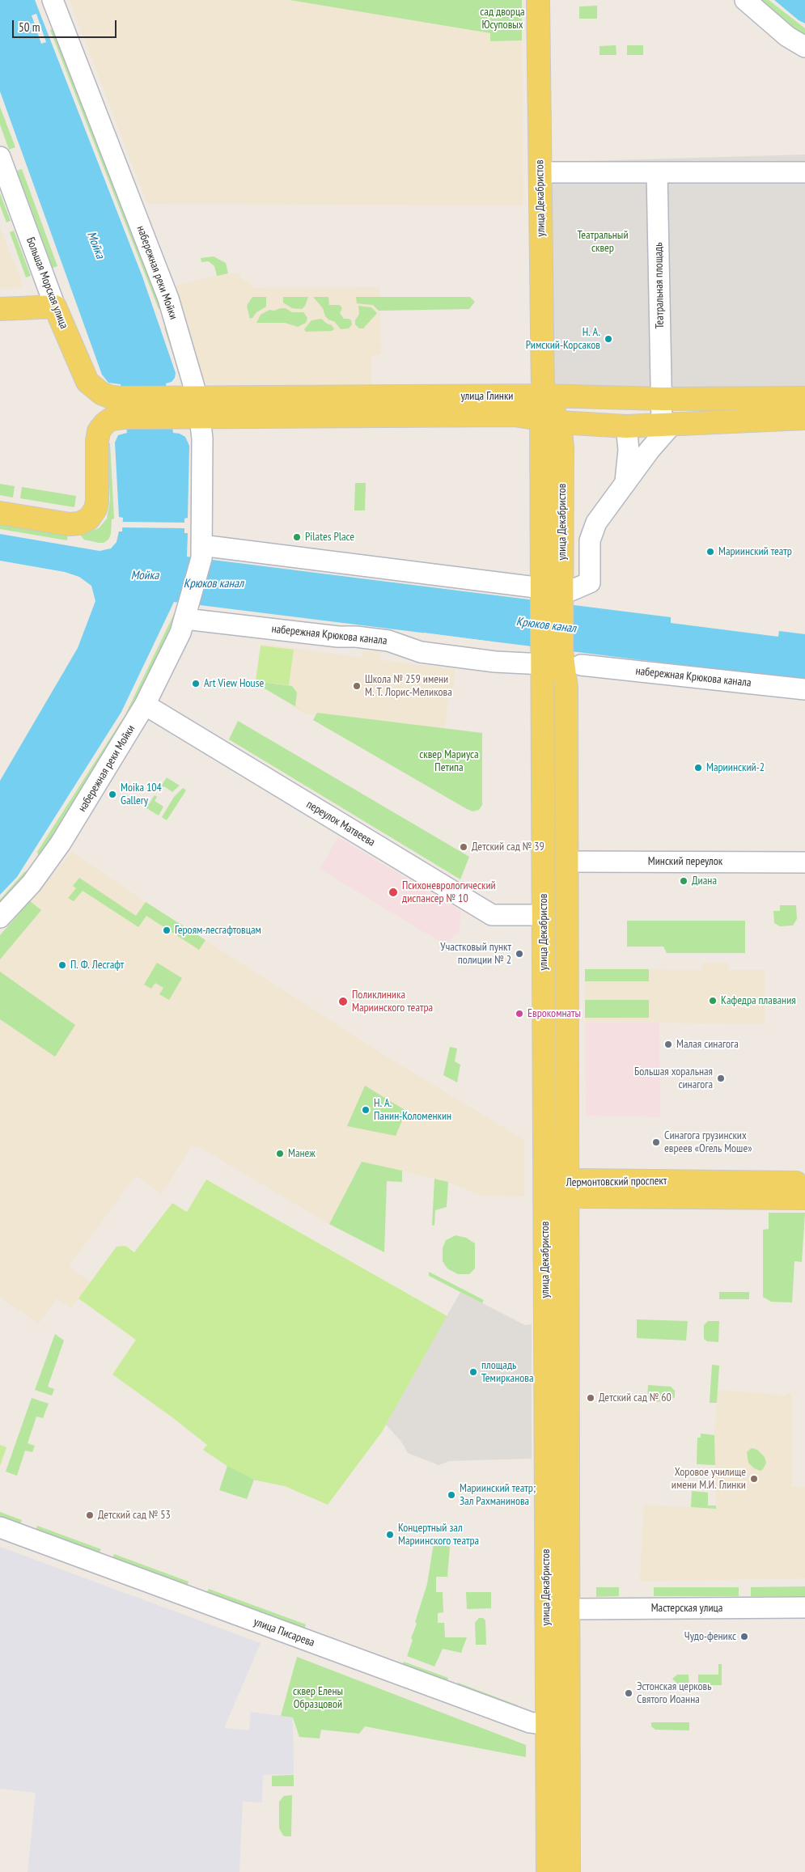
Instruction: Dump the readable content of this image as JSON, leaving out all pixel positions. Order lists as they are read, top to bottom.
{
  "streets": {
    "main road": [
      "улица Декабристов",
      "Большая Морская улица",
      "улица Глинки",
      "Лермонтовский проспект"
    ],
    "street": [
      "набережная реки Мойки",
      "Театральная площадь",
      "набережная Крюкова канала",
      "переулок Матвеева",
      "Минский переулок",
      "Мастерская улица",
      "улица Писарева"
    ]
  },
  "crossings": [
    ["улица Декабристов", "улица Глинки"],
    ["улица Декабристов", "набережная Крюкова канала"],
    ["улица Декабристов", "переулок Матвеева"],
    ["улица Декабристов", "Минский переулок"],
    ["улица Декабристов", "Лермонтовский проспект"],
    ["улица Декабристов", "Мастерская улица"],
    ["улица Декабристов", "улица Писарева"],
    ["набережная реки Мойки", "улица Глинки"],
    ["набережная реки Мойки", "набережная Крюкова канала"],
    ["набережная реки Мойки", "переулок Матвеева"],
    ["Большая Морская улица", "улица Глинки"],
    ["Театральная площадь", "улица Глинки"]
  ],
  "water": ["Мойка", "Крюков канал"],
  "parks": [
    "сад дворца Юсуповых",
    "Театральный сквер",
    "сквер Мариуса Петипа",
    "сквер Елены Образцовой"
  ],
  "places": [
    "Н. А. Римский-Корсаков",
    "Pilates Place",
    "Мариинский театр",
    "Art View House",
    "Школа № 259 имени М. Т. Лорис-Меликова",
    "Мариинский-2",
    "Moika 104 Gallery",
    "Детский сад № 39",
    "Диана",
    "Психоневрологический диспансер № 10",
    "Героям-лесгафтовцам",
    "Участковый пункт полиции № 2",
    "П. Ф. Лесгафт",
    "Кафедра плавания",
    "Поликлиника Мариинского театра",
    "Еврокомнаты",
    "Малая синагога",
    "Большая хоральная синагога",
    "Н. А. Панин-Коломенкин",
    "Синагога грузинских евреев «Огель Моше»",
    "Манеж",
    "площадь Темирканова",
    "Детский сад № 60",
    "Хоровое училище имени М.И. Глинки",
    "Мариинский театр; Зал Рахманинова",
    "Детский сад № 53",
    "Концертный зал Мариинского театра",
    "Чудо-феникс",
    "Эстонская церковь Святого Иоанна"
  ],
  "scale_bar": "50 m"
}
